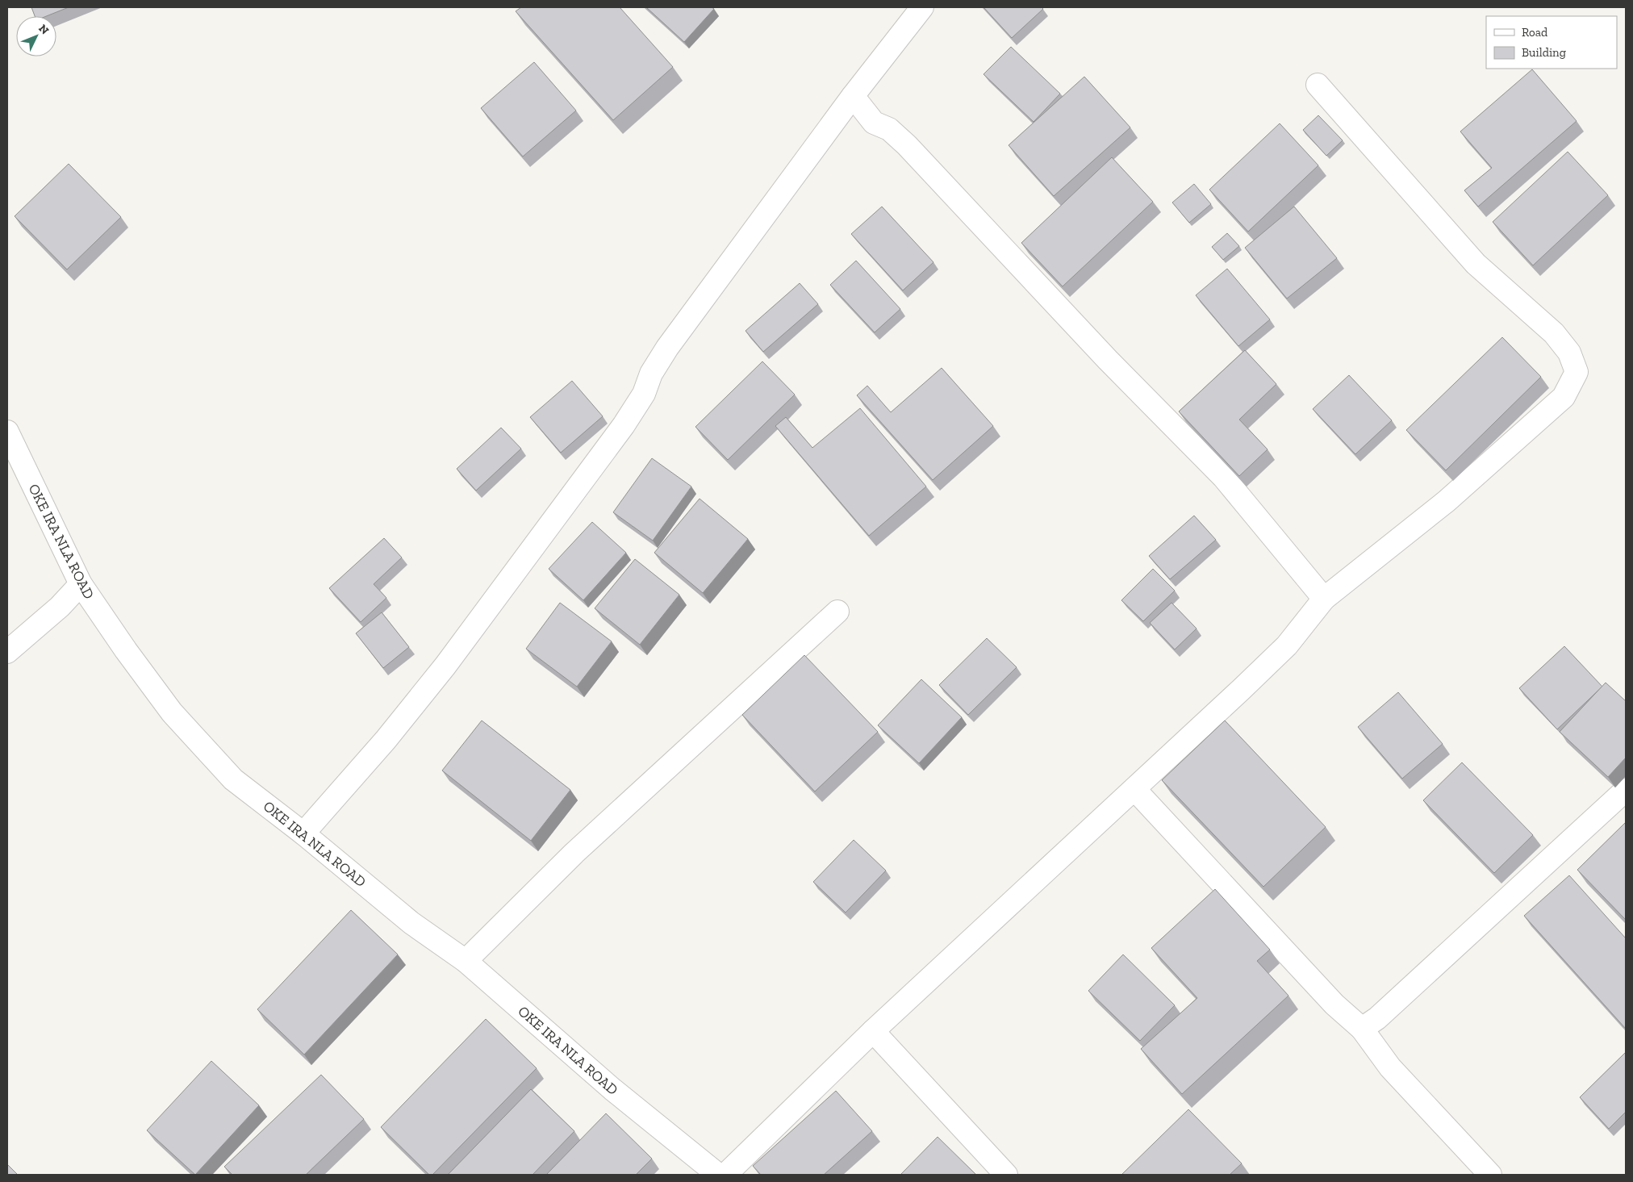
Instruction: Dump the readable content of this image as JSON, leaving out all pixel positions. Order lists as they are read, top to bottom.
{
  "streets": {
    "street": ["OKE IRA NLA ROAD"]
  },
  "legend": ["Road", "Building"],
  "north": "top right"
}
